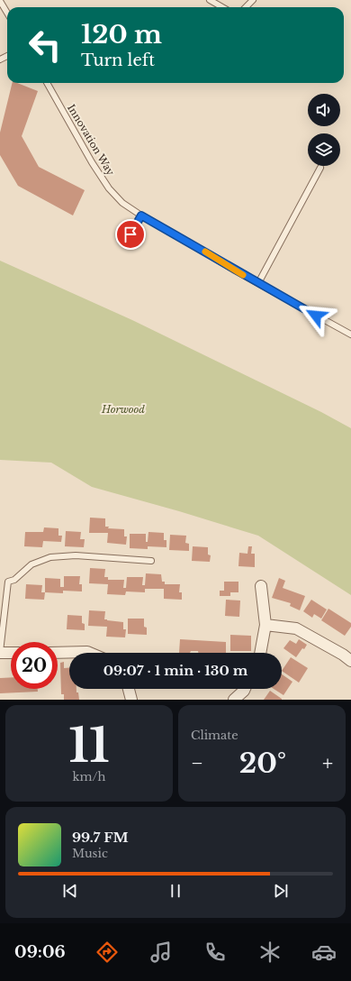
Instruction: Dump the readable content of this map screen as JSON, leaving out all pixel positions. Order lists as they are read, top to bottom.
{
  "streets": {
    "lane": ["Innovation Way"]
  },
  "parks": ["Horwood"],
  "page": {
    "turn": ["120 m", "Turn left"],
    "limit": "20",
    "trip": "09:07 · 1 min · 130 m",
    "tile": [
      ["11", "km/h"],
      "Climate"
    ],
    "heat": ["−", "20°", "+"],
    "song": ["99.7 FM", "Music"],
    "tabs": "09:06"
  }
}
